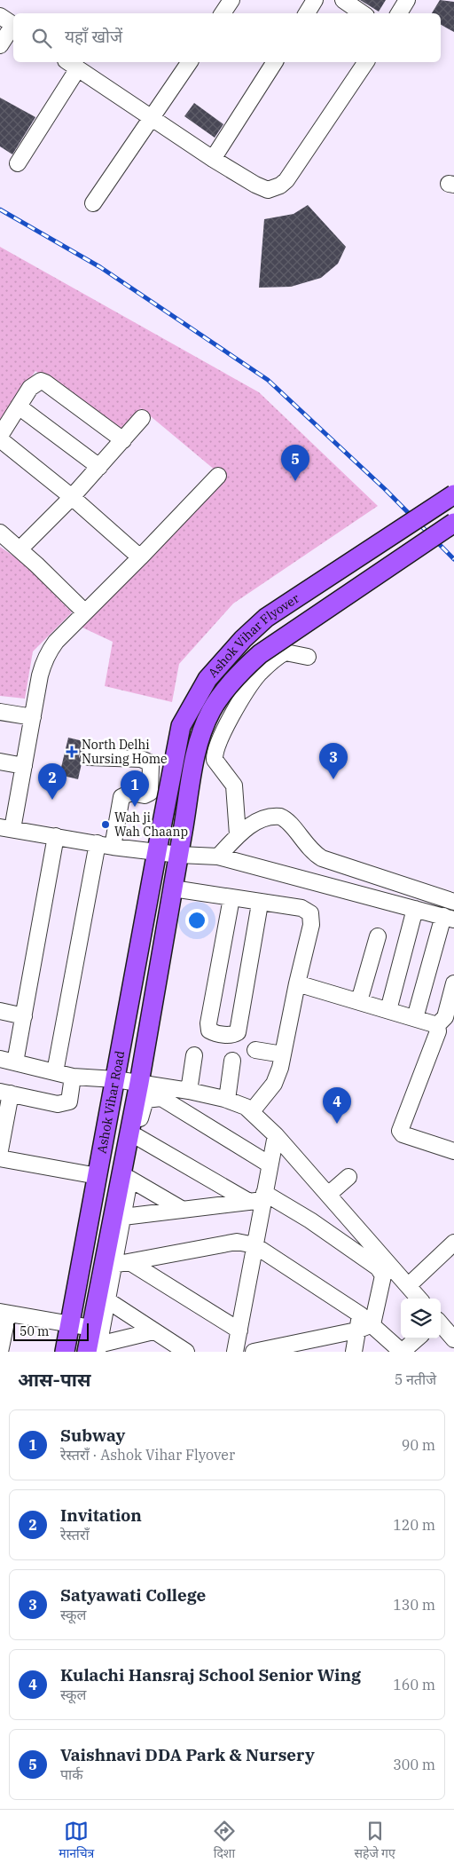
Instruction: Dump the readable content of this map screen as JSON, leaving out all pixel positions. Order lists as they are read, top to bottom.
{
  "streets": {
    "main road": ["Ashok Vihar Flyover", "Ashok Vihar Road"]
  },
  "crossings": [
    ["Ashok Vihar Flyover", "Ashok Vihar Road"]
  ],
  "places": {
    "health": ["North Delhi Nursing Home"],
    "other": ["Wah ji Wah Chaanp"]
  },
  "scale_bar": "50 m",
  "page": {
    "search": "यहाँ खोजें",
    "pins": [
      "5",
      "3",
      "2",
      "1",
      "4"
    ],
    "scale": "50 m",
    "heading": ["आस-पास", "5 नतीजे"],
    "list": [
      {
        "mark": "1",
        "name": "Subway",
        "note": "रेस्तराँ · Ashok Vihar Flyover",
        "value": "90 m"
      },
      {
        "mark": "2",
        "name": "Invitation",
        "note": "रेस्तराँ",
        "value": "120 m"
      },
      {
        "mark": "3",
        "name": "Satyawati College",
        "note": "स्कूल",
        "value": "130 m"
      },
      {
        "mark": "4",
        "name": "Kulachi Hansraj School Senior Wing",
        "note": "स्कूल",
        "value": "160 m"
      },
      {
        "mark": "5",
        "name": "Vaishnavi DDA Park & Nursery",
        "note": "पार्क",
        "value": "300 m"
      }
    ],
    "nav": ["मानचित्र", "दिशा", "सहेजे गए"]
  }
}
